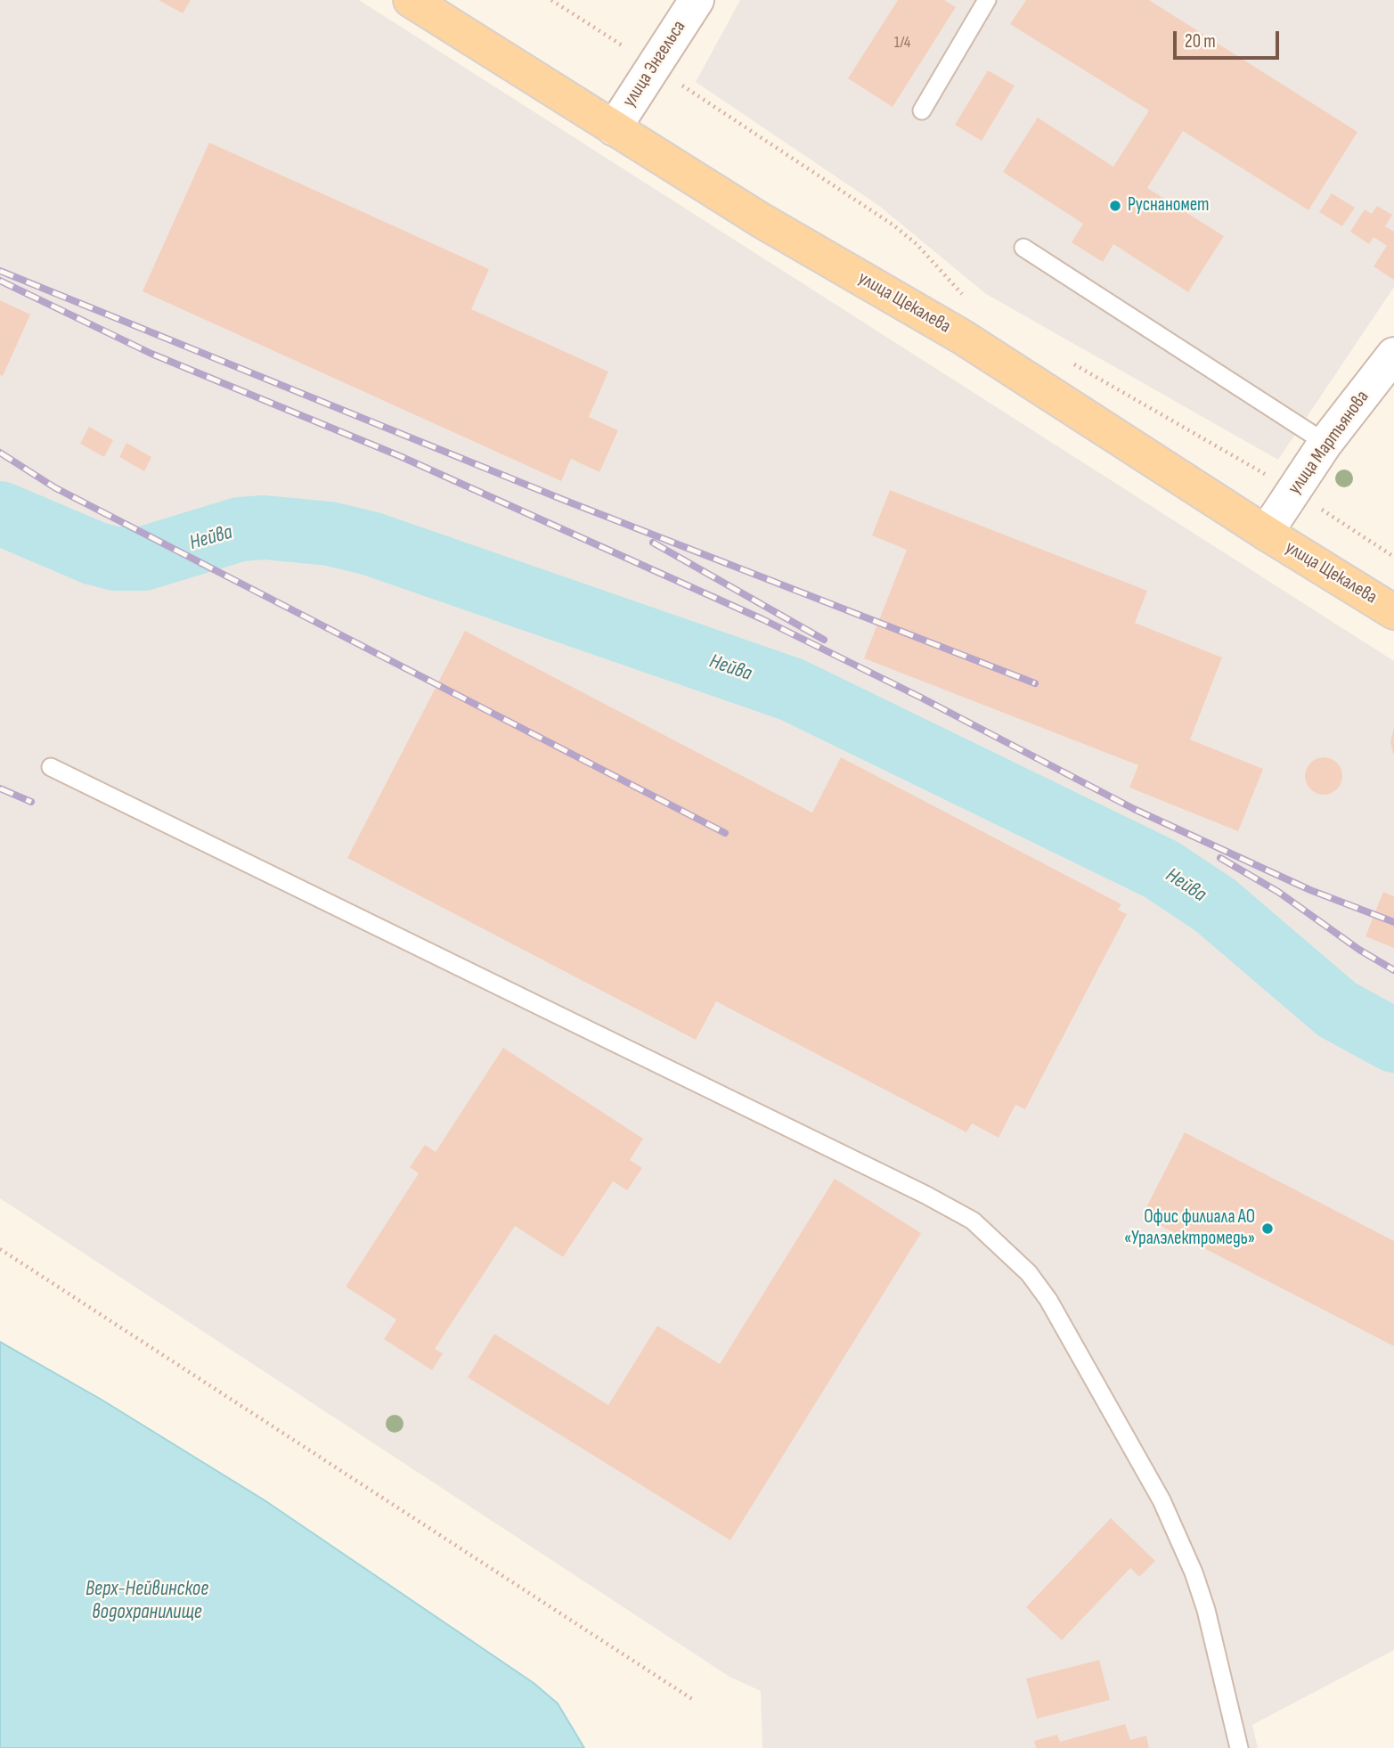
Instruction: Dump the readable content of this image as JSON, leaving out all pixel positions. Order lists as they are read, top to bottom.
{
  "streets": {
    "main road": ["улица Щекалева"],
    "street": ["улица Энгельса", "улица Мартьянова"]
  },
  "crossings": [
    ["улица Энгельса", "улица Щекалева"],
    ["улица Щекалева", "улица Мартьянова"]
  ],
  "water": ["Нейва", "Верх-Нейвинское водохранилище"],
  "places": ["Руснаномет", "Офис филиала АО «Уралэлектромедь»"],
  "house_numbers": ["1/4"],
  "scale_bar": "20 m"
}
